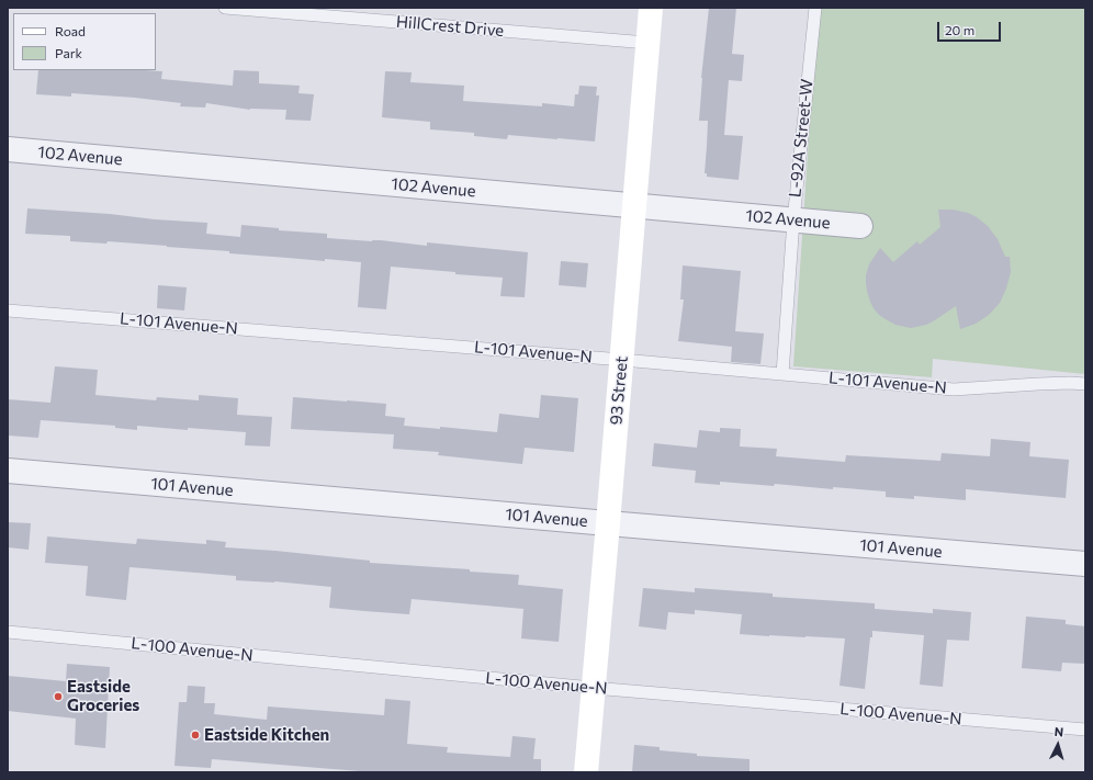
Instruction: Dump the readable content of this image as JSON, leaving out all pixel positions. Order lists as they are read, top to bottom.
{
  "streets": {
    "street": ["102 Avenue", "93 Street", "101 Avenue"],
    "lane": [
      "HillCrest Drive",
      "L-92A Street-W",
      "L-101 Avenue-N",
      "L-100 Avenue-N"
    ]
  },
  "crossings": [
    ["HillCrest Drive", "93 Street"],
    ["L-92A Street-W", "102 Avenue"],
    ["L-92A Street-W", "L-101 Avenue-N"],
    ["102 Avenue", "93 Street"],
    ["L-101 Avenue-N", "93 Street"],
    ["93 Street", "101 Avenue"],
    ["93 Street", "L-100 Avenue-N"]
  ],
  "places": ["Eastside Groceries", "Eastside Kitchen"],
  "legend": ["Road", "Park"],
  "scale_bar": "20 m",
  "north": "top"
}
